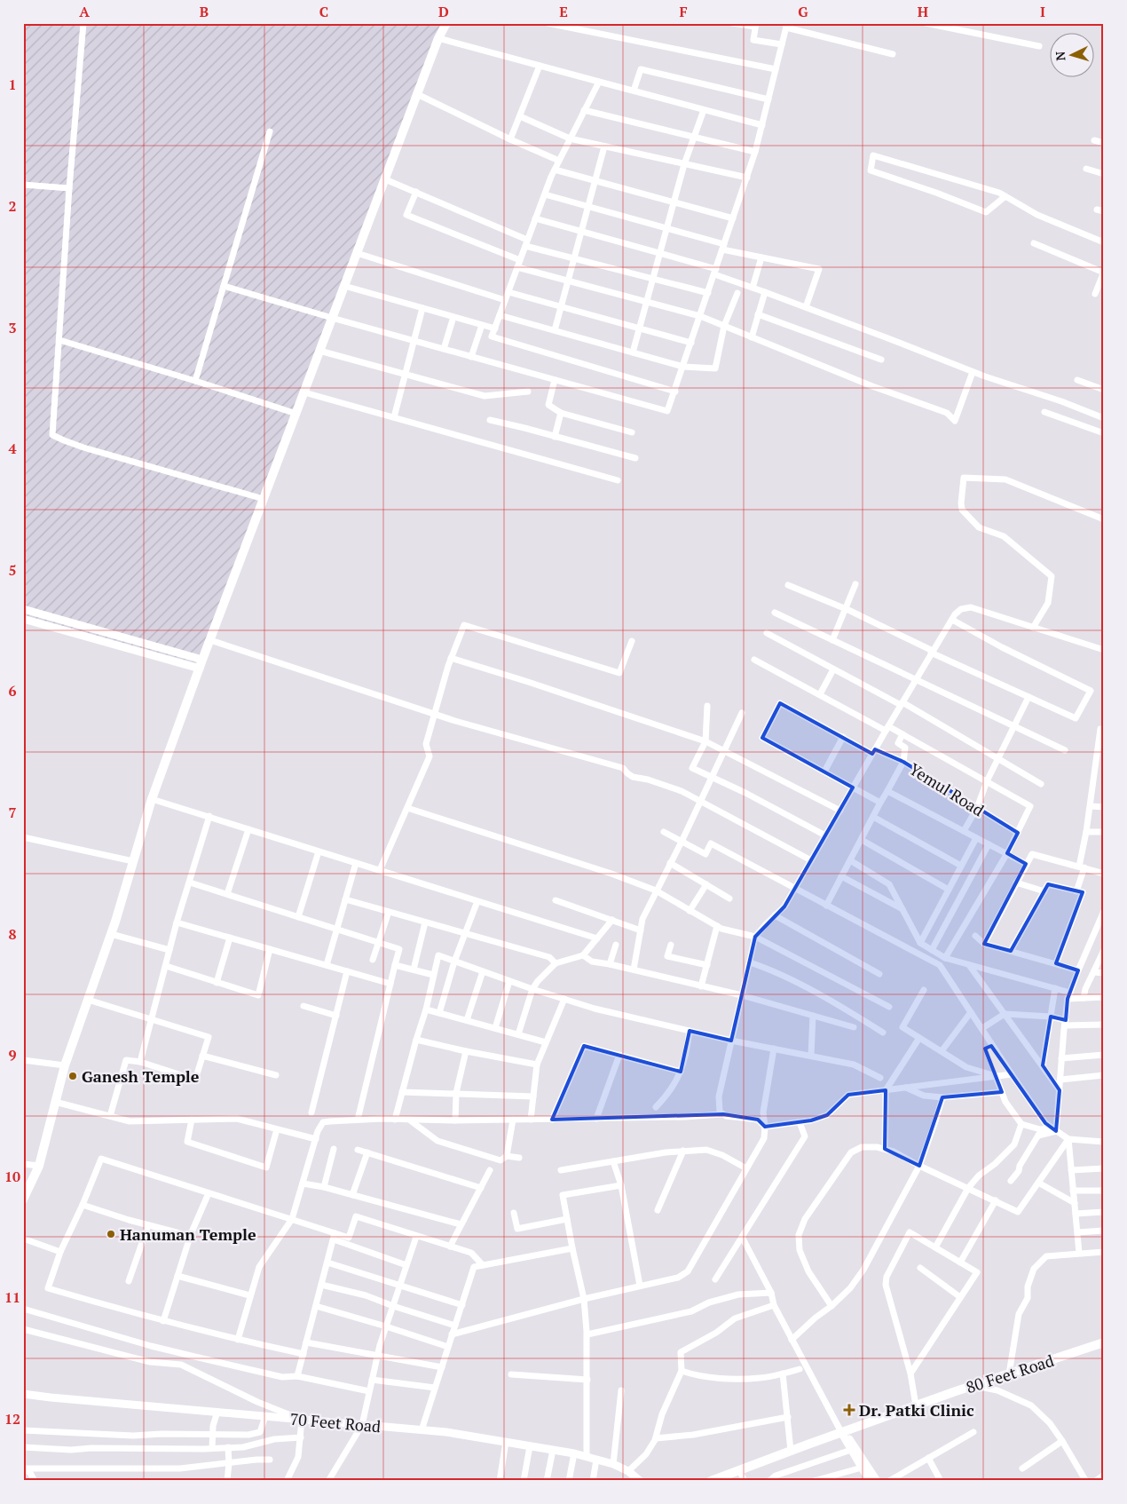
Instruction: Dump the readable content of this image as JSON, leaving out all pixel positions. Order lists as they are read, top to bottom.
{
  "streets": {
    "main road": ["80 Feet Road"],
    "street": ["Yemul Road", "70 Feet Road"]
  },
  "places": {
    "other": ["Ganesh Temple", "Hanuman Temple"],
    "health": ["Dr. Patki Clinic"]
  },
  "north": "left",
  "grid": {
    "columns": [
      "A",
      "B",
      "C",
      "D",
      "E",
      "F",
      "G",
      "H",
      "I"
    ],
    "rows": [
      "1",
      "2",
      "3",
      "4",
      "5",
      "6",
      "7",
      "8",
      "9",
      "10",
      "11",
      "12"
    ]
  }
}
